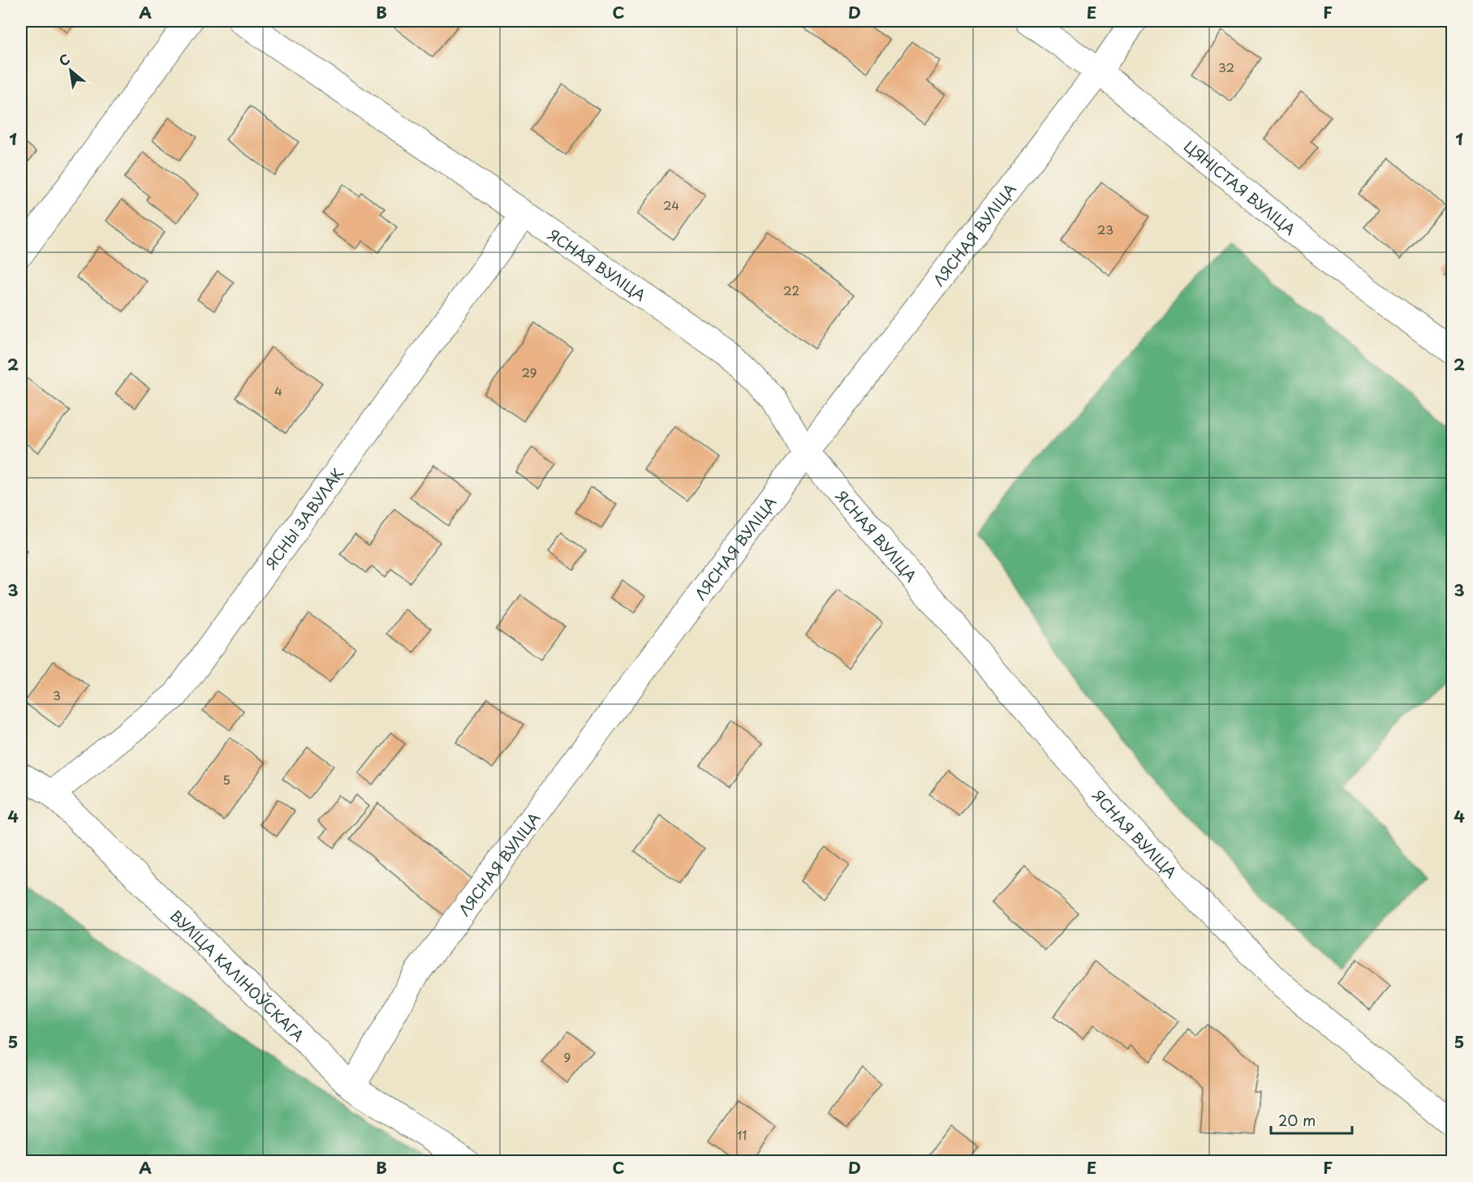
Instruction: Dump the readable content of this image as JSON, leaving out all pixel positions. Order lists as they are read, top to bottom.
{
  "streets": {
    "street": [
      "ЦЯНІСТАЯ ВУЛІЦА",
      "ЛЯСНАЯ ВУЛІЦА",
      "ЯСНАЯ ВУЛІЦА",
      "ЯСНЫ ЗАВУЛАК",
      "ВУЛІЦА КАЛІНОЎСКАГА"
    ]
  },
  "crossings": [
    ["ЦЯНІСТАЯ ВУЛІЦА", "ЛЯСНАЯ ВУЛІЦА"],
    ["ЛЯСНАЯ ВУЛІЦА", "ЯСНАЯ ВУЛІЦА"],
    ["ЛЯСНАЯ ВУЛІЦА", "ВУЛІЦА КАЛІНОЎСКАГА"],
    ["ЯСНАЯ ВУЛІЦА", "ЯСНЫ ЗАВУЛАК"],
    ["ЯСНЫ ЗАВУЛАК", "ВУЛІЦА КАЛІНОЎСКАГА"]
  ],
  "house_numbers": [
    "32",
    "24",
    "23",
    "22",
    "29",
    "4",
    "3",
    "5",
    "9",
    "11"
  ],
  "scale_bar": "20 m",
  "north": "top left",
  "grid": {
    "columns": [
      "A",
      "B",
      "C",
      "D",
      "E",
      "F"
    ],
    "rows": [
      "1",
      "2",
      "3",
      "4",
      "5"
    ]
  }
}
